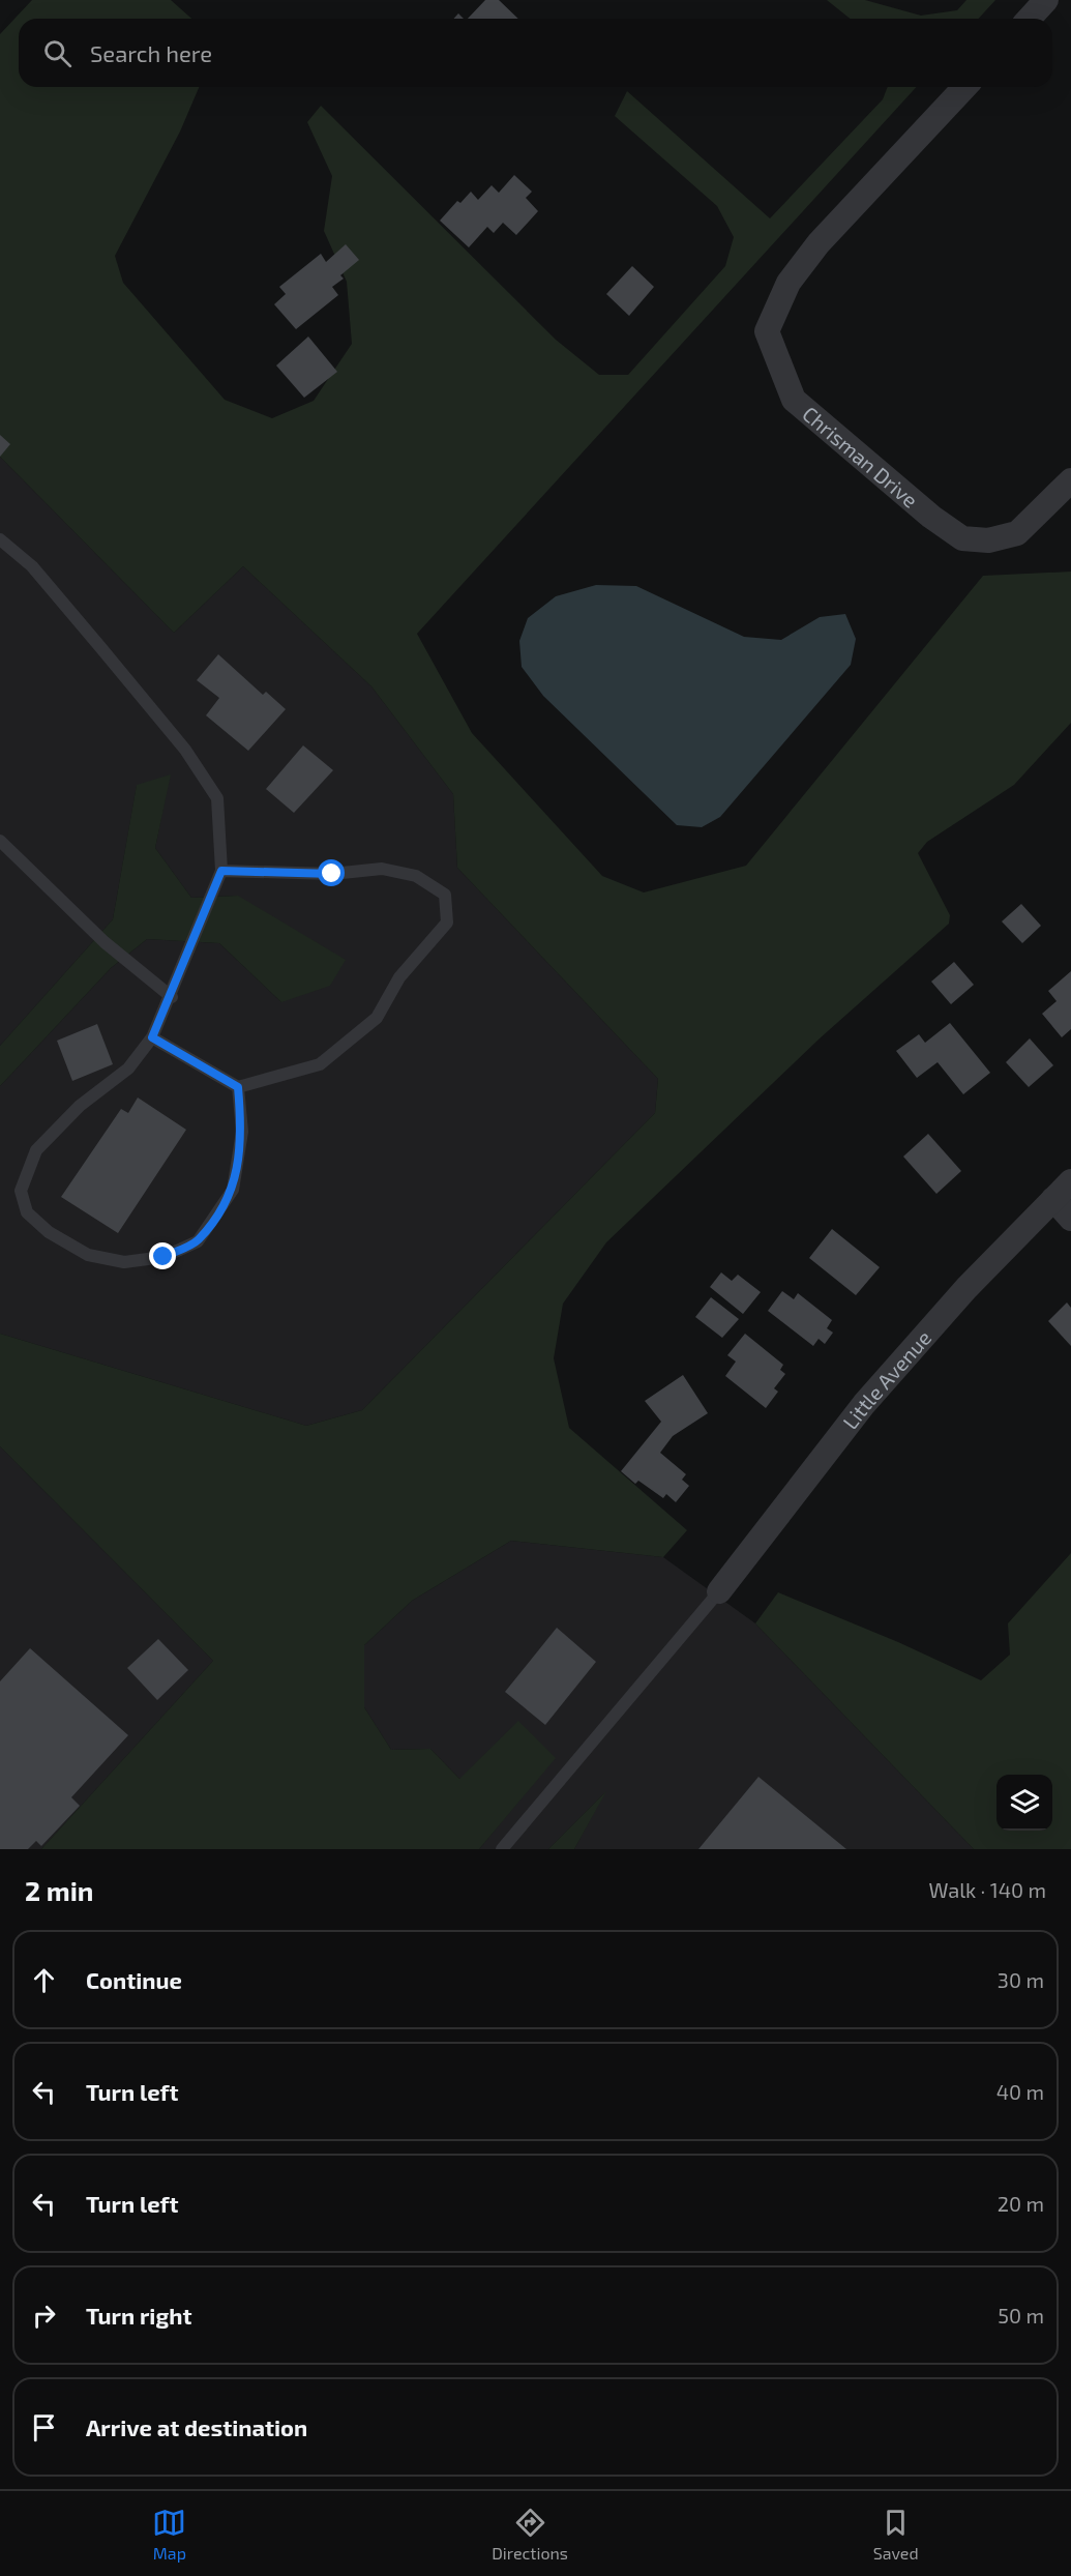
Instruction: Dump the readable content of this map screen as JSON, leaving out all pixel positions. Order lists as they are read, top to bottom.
{
  "streets": {
    "street": ["Chrisman Drive", "Little Avenue"]
  },
  "page": {
    "search": "Search here",
    "heading": ["2 min", "Walk · 140 m"],
    "list": [
      ["Continue", "30 m"],
      ["Turn left", "40 m"],
      ["Turn left", "20 m"],
      ["Turn right", "50 m"],
      "Arrive at destination"
    ],
    "nav": ["Map", "Directions", "Saved"]
  }
}
